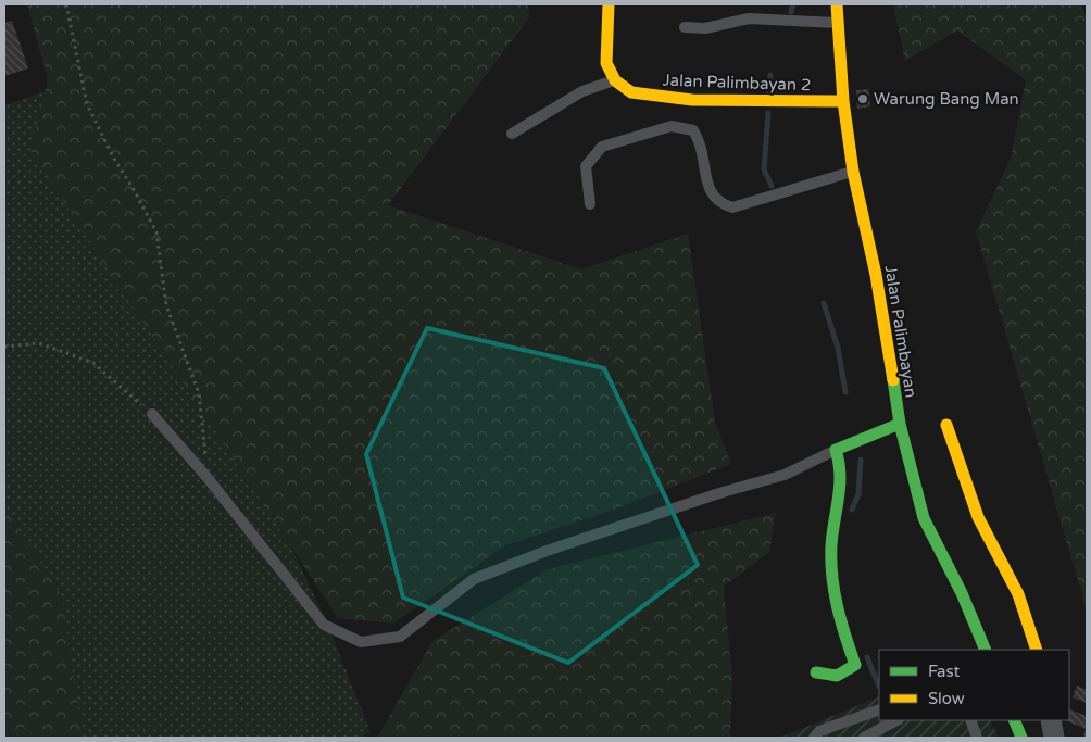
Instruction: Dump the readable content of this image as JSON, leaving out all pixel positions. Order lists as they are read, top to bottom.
{
  "streets": {
    "street": ["Jalan Palimbayan 2", "Jalan Palimbayan"]
  },
  "crossings": [
    ["Jalan Palimbayan 2", "Jalan Palimbayan"]
  ],
  "places": ["Warung Bang Man"],
  "legend": ["Fast", "Slow"]
}
